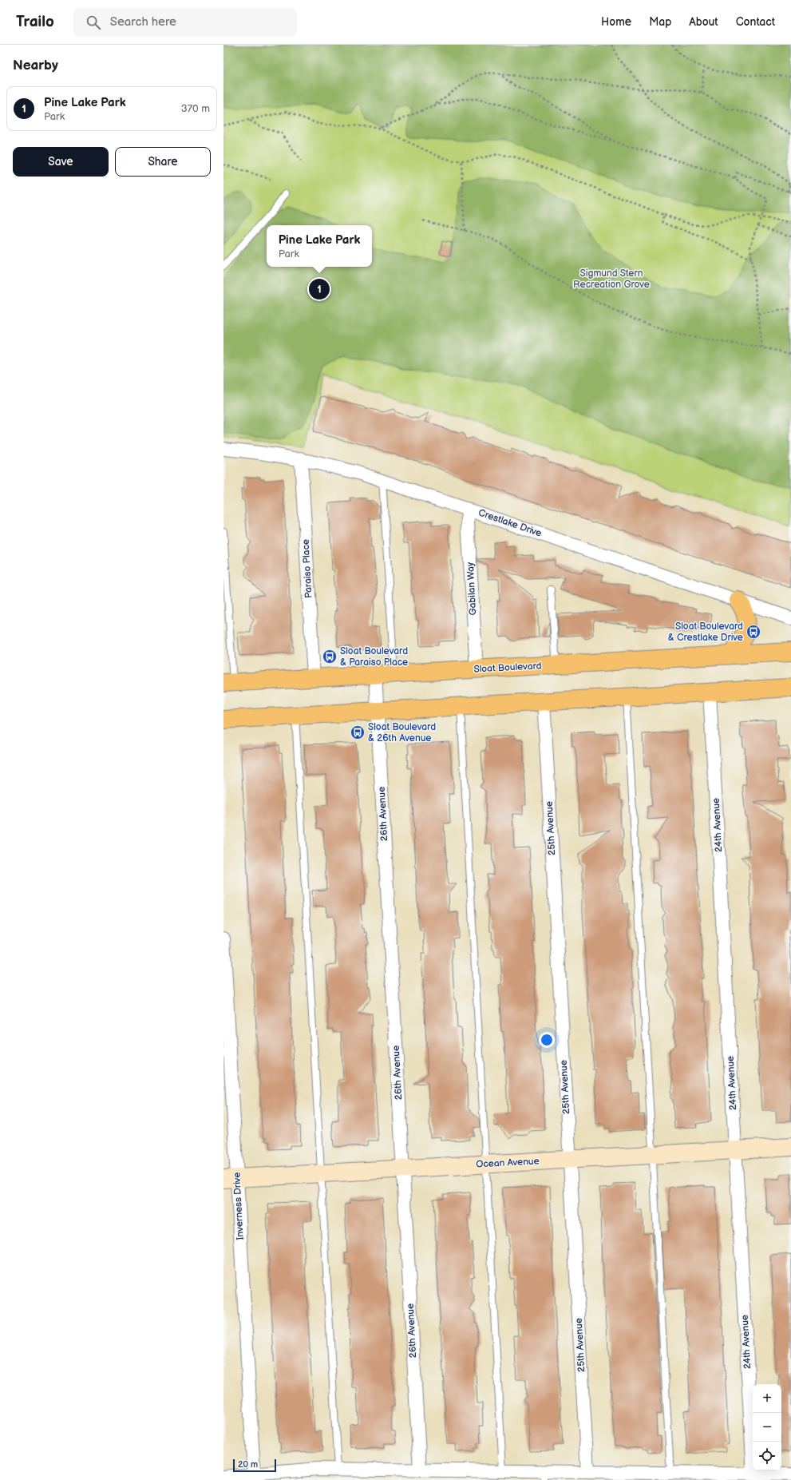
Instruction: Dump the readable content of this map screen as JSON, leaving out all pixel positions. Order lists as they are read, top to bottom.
{
  "streets": {
    "main road": ["Sloat Boulevard"],
    "street": [
      "Crestlake Drive",
      "Paraiso Place",
      "Gabilan Way",
      "26th Avenue",
      "24th Avenue",
      "25th Avenue",
      "Ocean Avenue",
      "Inverness Drive"
    ]
  },
  "crossings": [
    ["Crestlake Drive", "Paraiso Place"],
    ["Crestlake Drive", "Gabilan Way"],
    ["Paraiso Place", "Sloat Boulevard"],
    ["Gabilan Way", "Sloat Boulevard"],
    ["Sloat Boulevard", "26th Avenue"],
    ["26th Avenue", "Ocean Avenue"],
    ["24th Avenue", "Ocean Avenue"],
    ["25th Avenue", "Ocean Avenue"],
    ["Ocean Avenue", "Inverness Drive"]
  ],
  "parks": ["Sigmund Stern Recreation Grove"],
  "places": {
    "bus stop": ["Sloat Boulevard & Crestlake Drive", "Sloat Boulevard & Paraiso Place", "Sloat Boulevard & 26th Avenue"]
  },
  "scale_bar": "20 m",
  "page": {
    "header": "Trailo",
    "search": "Search here",
    "nav": [
      "Home",
      "Map",
      "About",
      "Contact"
    ],
    "heading": "Nearby",
    "list": [
      {
        "mark": "1",
        "name": "Pine Lake Park",
        "note": "Park",
        "value": "370 m"
      }
    ],
    "buttons": ["Save", "Share"],
    "popup": ["Pine Lake Park", "Park"],
    "pins": "1",
    "map_buttons": ["+", "−"],
    "scale": "20 m"
  }
}
